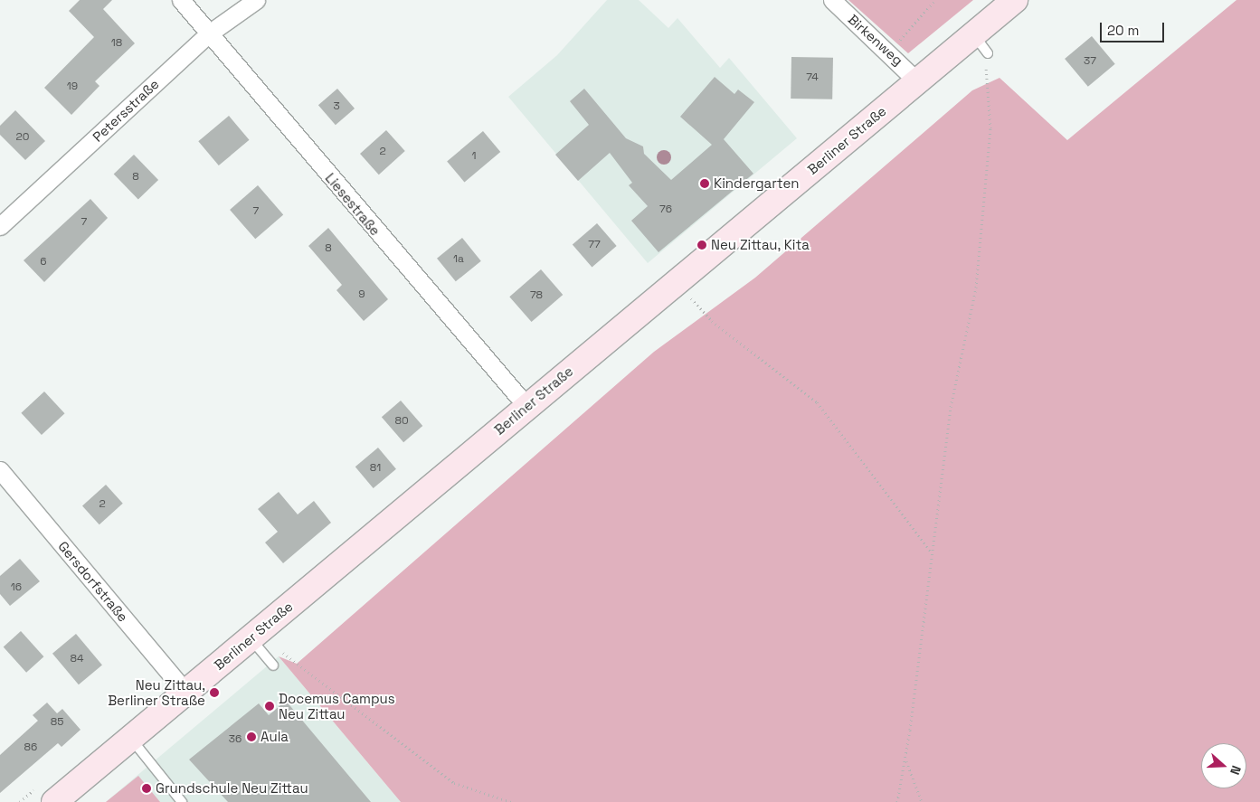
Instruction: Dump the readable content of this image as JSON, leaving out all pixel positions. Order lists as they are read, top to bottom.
{
  "streets": {
    "main road": ["Berliner Straße"],
    "street": [
      "Birkenweg",
      "Petersstraße",
      "Liesestraße",
      "Gersdorfstraße"
    ]
  },
  "crossings": [
    ["Birkenweg", "Berliner Straße"],
    ["Petersstraße", "Liesestraße"],
    ["Berliner Straße", "Liesestraße"],
    ["Berliner Straße", "Gersdorfstraße"]
  ],
  "places": [
    "Kindergarten",
    "Neu Zittau, Kita",
    "Neu Zittau, Berliner Straße",
    "Docemus Campus Neu Zittau",
    "Aula",
    "Grundschule Neu Zittau"
  ],
  "house_numbers": [
    "18",
    "37",
    "74",
    "19",
    "3",
    "20",
    "2",
    "1",
    "8",
    "76",
    "7",
    "7",
    "77",
    "8",
    "1a",
    "6",
    "9",
    "78",
    "80",
    "81",
    "2",
    "16",
    "84",
    "85",
    "36",
    "86"
  ],
  "scale_bar": "20 m",
  "north": "right"
}
